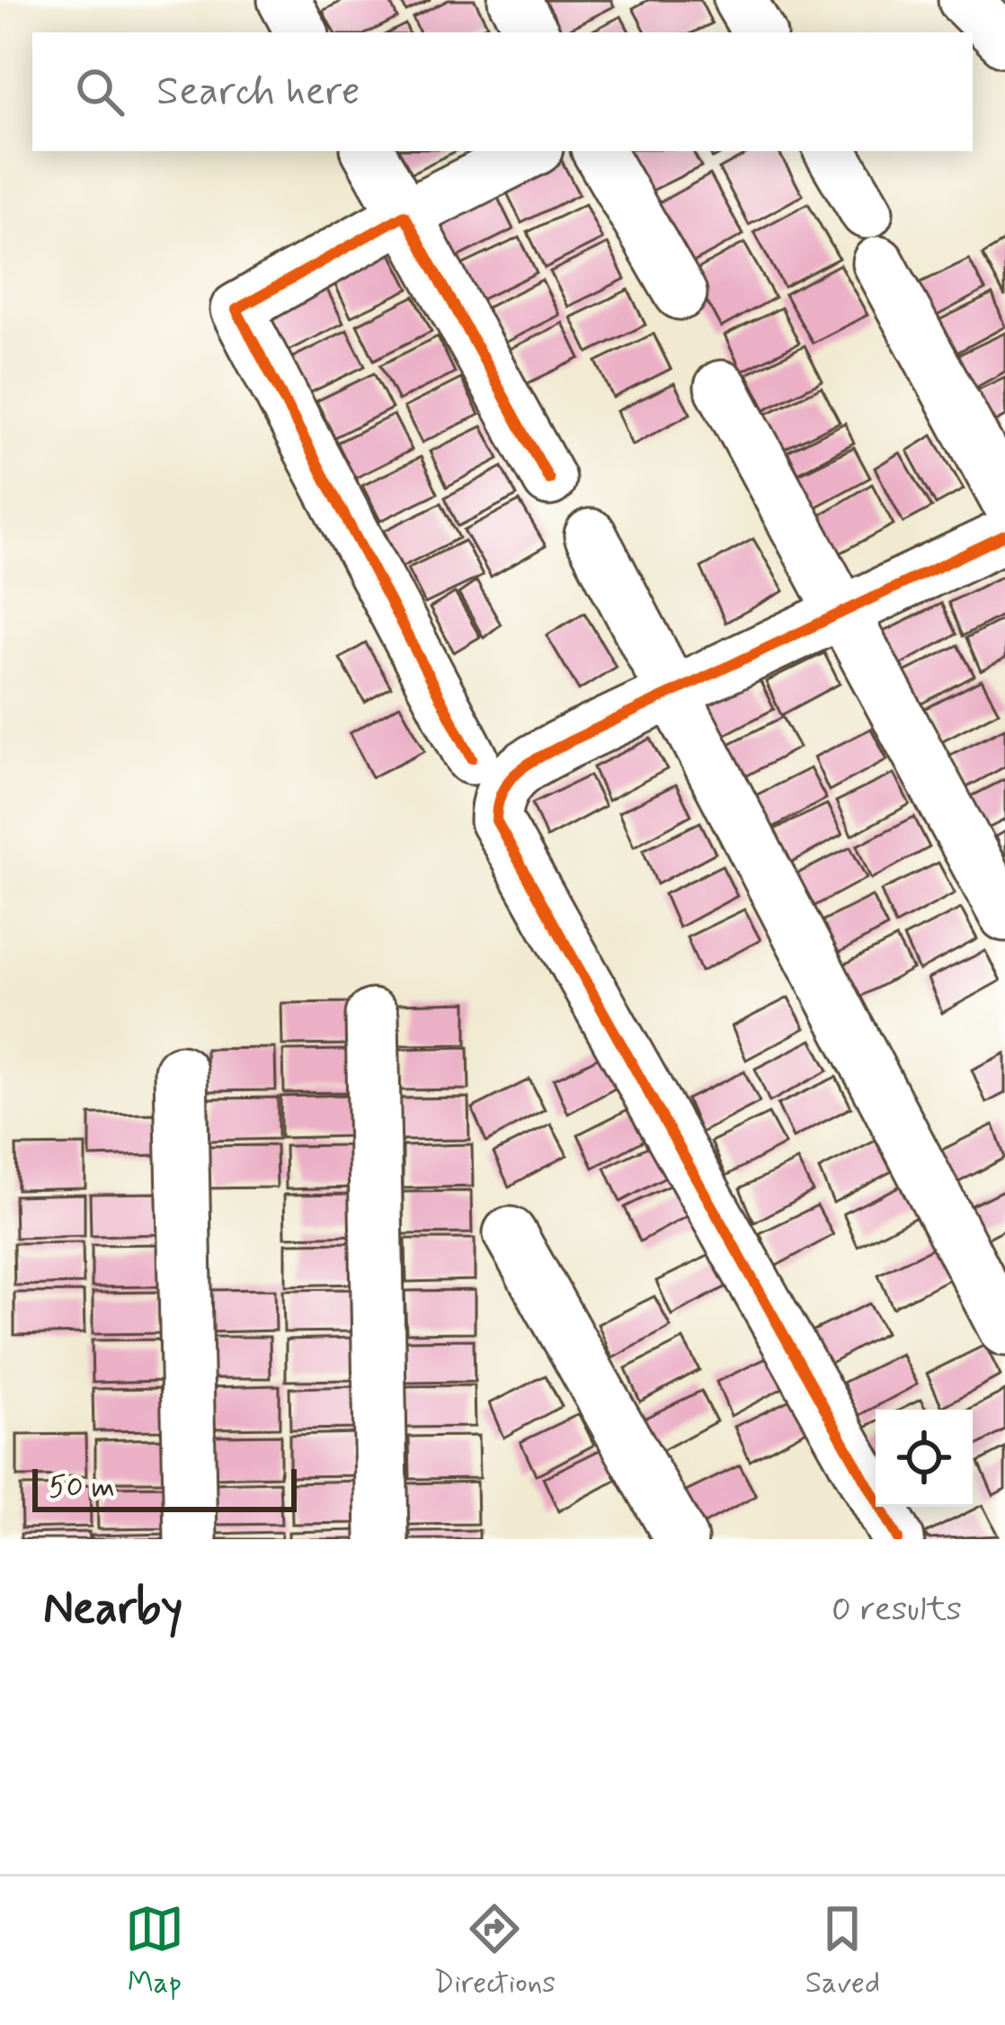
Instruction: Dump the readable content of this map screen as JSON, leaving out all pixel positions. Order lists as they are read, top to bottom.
{
  "scale_bar": "50 m",
  "page": {
    "search": "Search here",
    "scale": "50 m",
    "heading": ["Nearby", "0 results"],
    "nav": ["Map", "Directions", "Saved"]
  }
}
